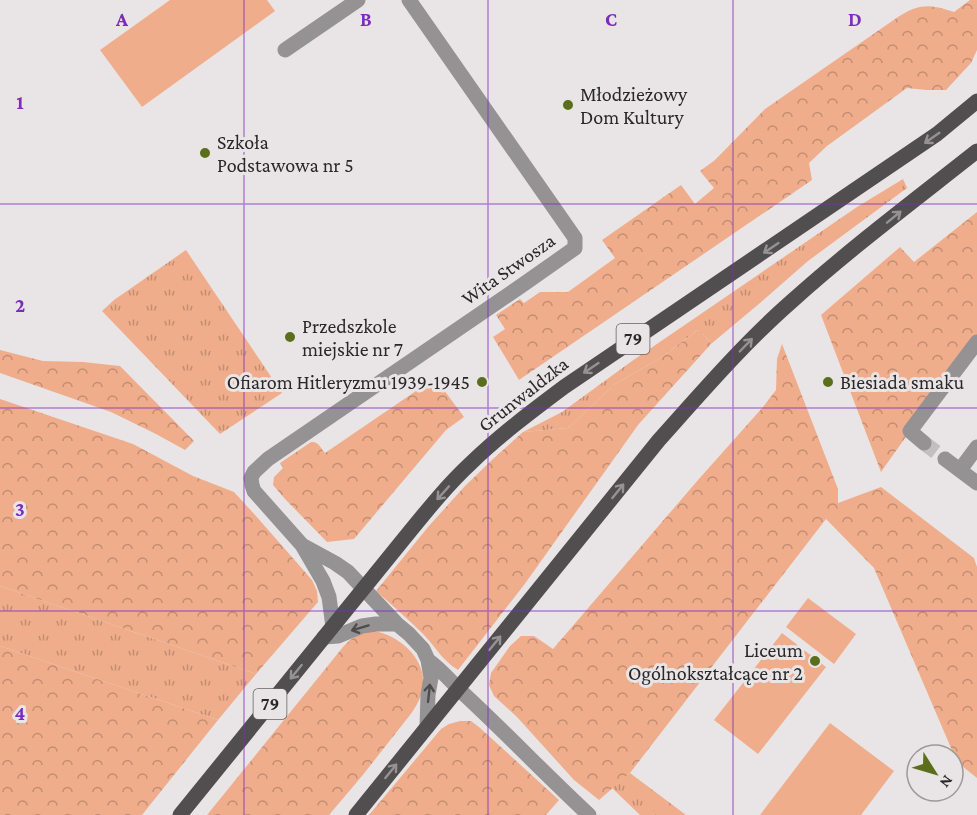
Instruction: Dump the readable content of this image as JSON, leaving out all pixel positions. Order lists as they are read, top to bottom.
{
  "streets": {
    "main road": ["79", "Grunwaldzka"],
    "street": ["Wita Stwosza"]
  },
  "places": [
    "Młodzieżowy Dom Kultury",
    "Szkoła Podstawowa nr 5",
    "Przedszkole miejskie nr 7",
    "Ofiarom Hitleryzmu 1939-1945",
    "Biesiada smaku",
    "Liceum Ogólnokształcące nr 2"
  ],
  "north": "bottom right",
  "grid": {
    "columns": [
      "A",
      "B",
      "C",
      "D"
    ],
    "rows": [
      "1",
      "2",
      "3",
      "4"
    ]
  }
}
